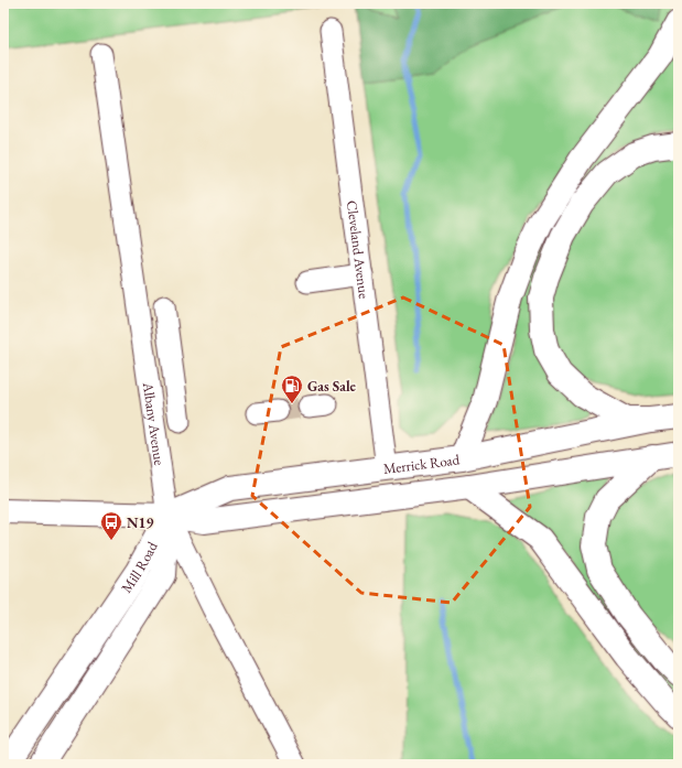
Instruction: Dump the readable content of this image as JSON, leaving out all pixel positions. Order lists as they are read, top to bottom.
{
  "streets": {
    "main road": ["Merrick Road", "Mill Road"],
    "street": ["Cleveland Avenue", "Albany Avenue"]
  },
  "crossings": [
    ["Cleveland Avenue", "Merrick Road"],
    ["Albany Avenue", "Merrick Road"],
    ["Albany Avenue", "Mill Road"],
    ["Merrick Road", "Mill Road"]
  ],
  "places": {
    "fuel station": ["Gas Sale"],
    "bus stop": ["N19"]
  }
}
